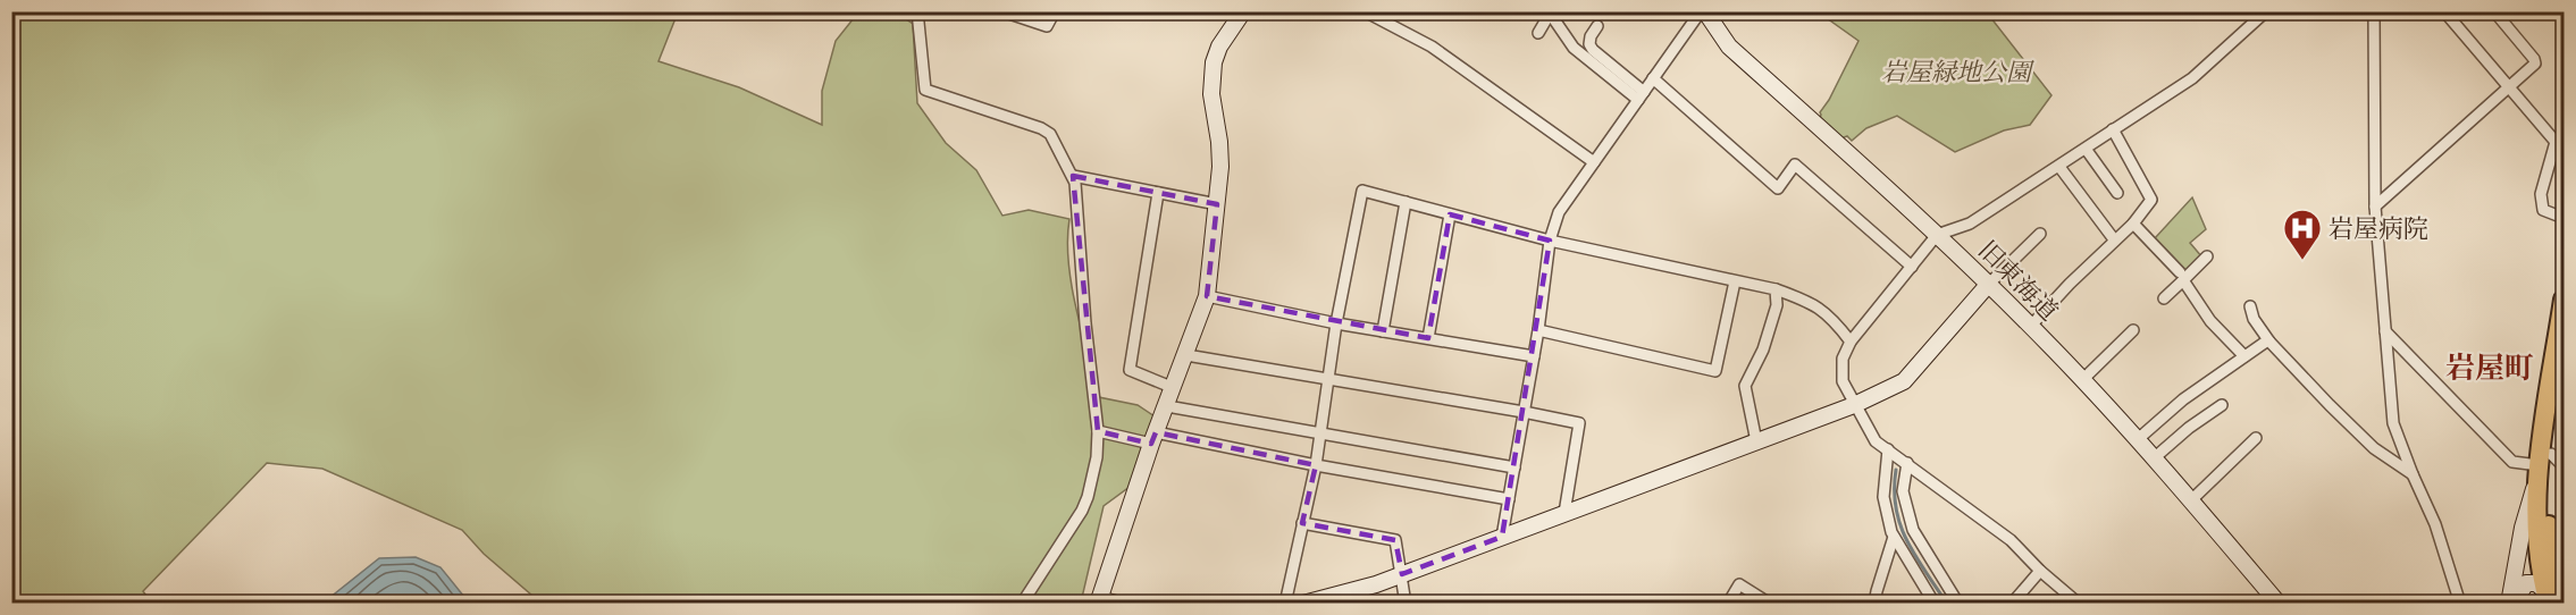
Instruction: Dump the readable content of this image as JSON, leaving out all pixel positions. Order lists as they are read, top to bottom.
{
  "streets": {
    "street": ["旧東海道"]
  },
  "districts": ["岩屋町"],
  "parks": ["岩屋緑地公園"],
  "places": {
    "hospital": ["岩屋病院"]
  }
}
